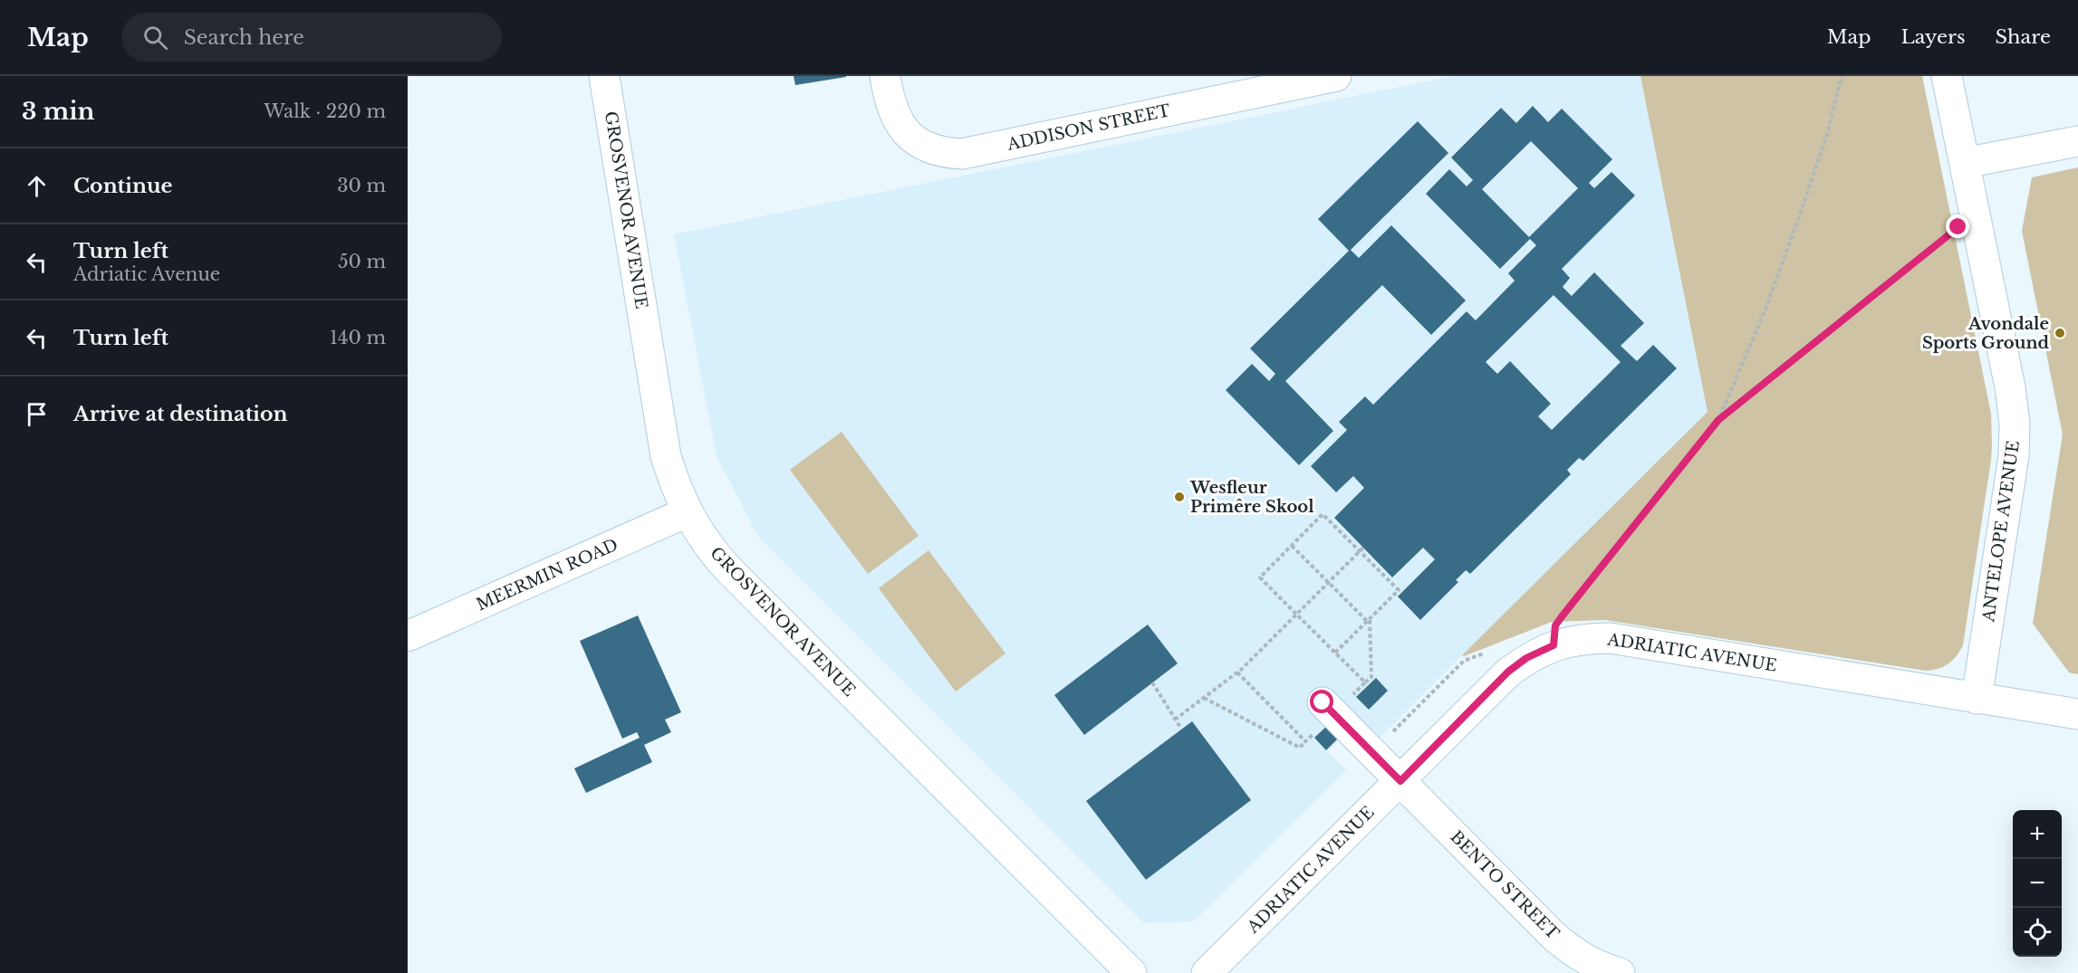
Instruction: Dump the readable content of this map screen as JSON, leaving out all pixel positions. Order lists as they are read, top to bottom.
{
  "streets": {
    "street": [
      "ADDISON STREET",
      "GROSVENOR AVENUE",
      "ANTELOPE AVENUE",
      "MEERMIN ROAD",
      "ADRIATIC AVENUE",
      "BENTO STREET"
    ]
  },
  "crossings": [
    ["GROSVENOR AVENUE", "MEERMIN ROAD"],
    ["ANTELOPE AVENUE", "ADRIATIC AVENUE"],
    ["ADRIATIC AVENUE", "BENTO STREET"]
  ],
  "places": ["Avondale Sports Ground", "Wesfleur Primêre Skool"],
  "page": {
    "header": "Map",
    "search": "Search here",
    "nav": ["Map", "Layers", "Share"],
    "heading": ["3 min", "Walk · 220 m"],
    "list": [
      ["Continue", "30 m"],
      ["Turn left", "Adriatic Avenue", "50 m"],
      ["Turn left", "140 m"],
      "Arrive at destination"
    ],
    "map_buttons": ["+", "−"]
  }
}
